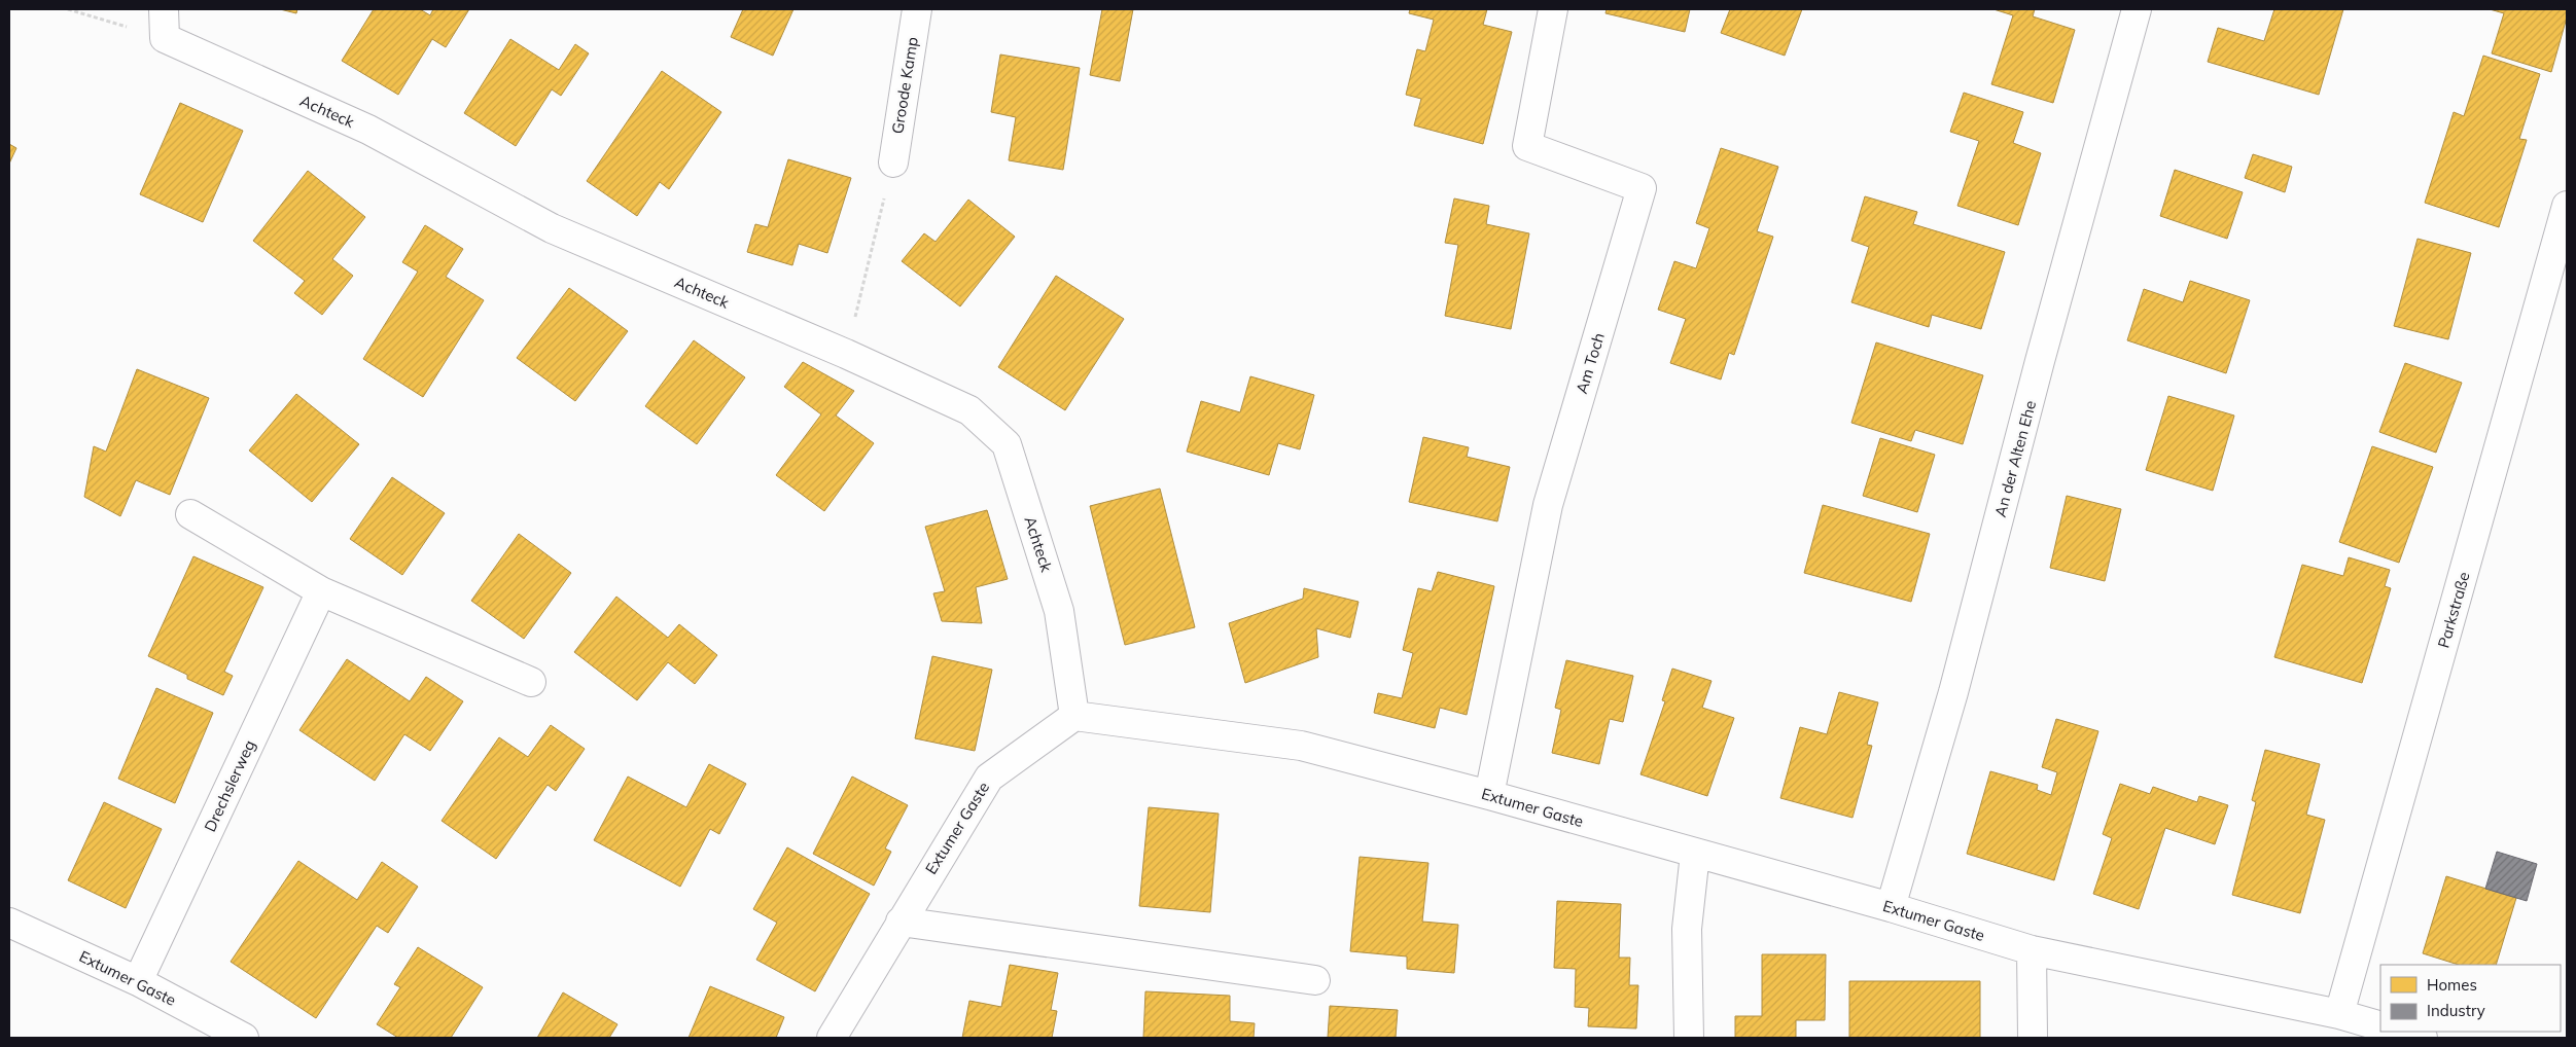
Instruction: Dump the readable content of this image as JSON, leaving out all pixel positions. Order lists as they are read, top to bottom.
{
  "streets": {
    "street": [
      "Groode Kamp",
      "Achteck",
      "Am Toch",
      "An der Alten Ehe",
      "Parkstraße",
      "Drechslerweg",
      "Extumer Gaste"
    ]
  },
  "crossings": [
    ["Achteck", "Extumer Gaste"],
    ["Am Toch", "Extumer Gaste"],
    ["An der Alten Ehe", "Extumer Gaste"],
    ["Parkstraße", "Extumer Gaste"],
    ["Drechslerweg", "Extumer Gaste"]
  ],
  "legend": ["Homes", "Industry"]
}
